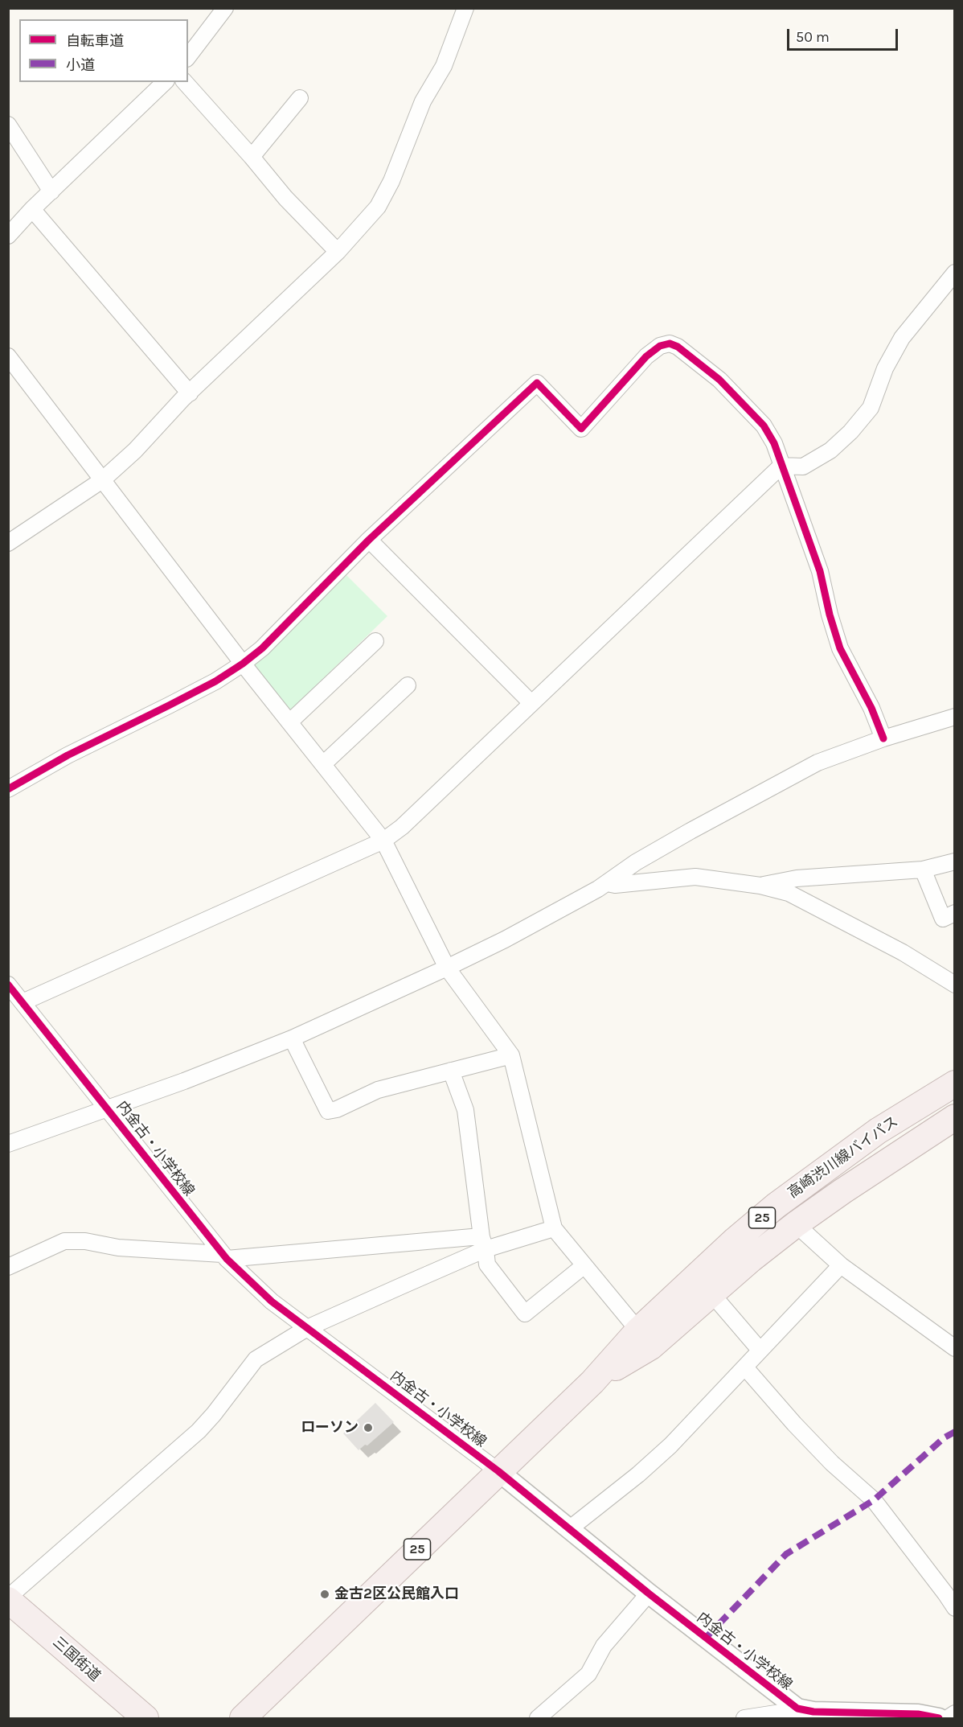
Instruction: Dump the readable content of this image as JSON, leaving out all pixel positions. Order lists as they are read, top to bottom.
{
  "streets": {
    "main road": ["高崎渋川線バイパス", "25", "三国街道"],
    "street": ["内金古・小学校線"]
  },
  "crossings": [
    ["内金古・小学校線", "高崎渋川線バイパス"]
  ],
  "places": ["ローソン", "金古2区公民館入口"],
  "legend": ["自転車道", "小道"],
  "scale_bar": "50 m"
}
